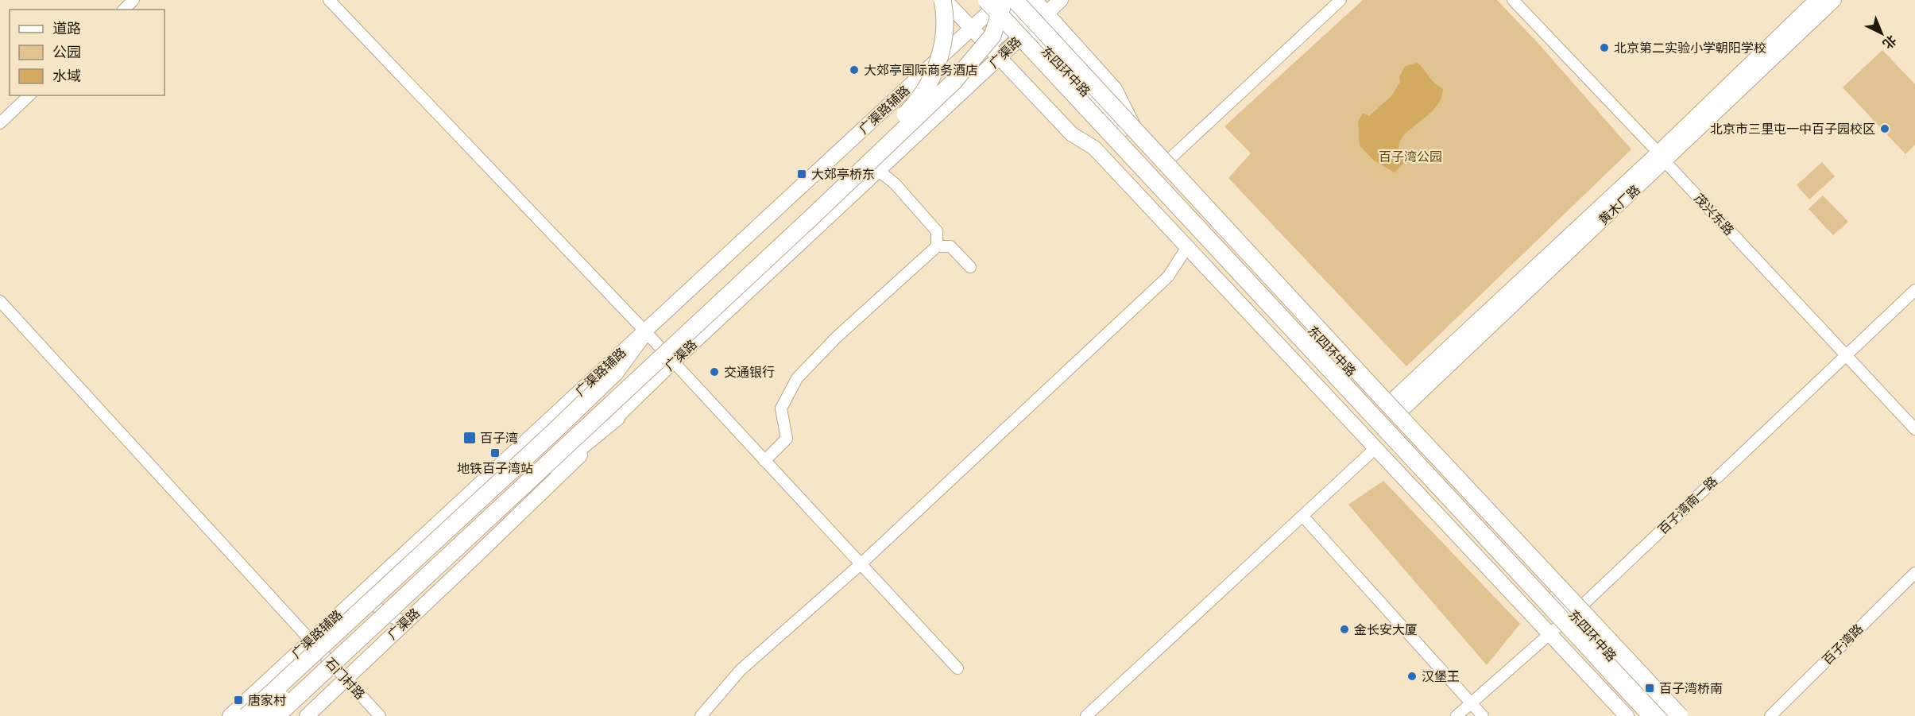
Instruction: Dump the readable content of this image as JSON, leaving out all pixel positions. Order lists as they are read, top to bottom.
{
  "streets": {
    "highway": ["广渠路", "东四环中路"],
    "main road": ["广渠路辅路"],
    "street": [
      "茂兴东路",
      "百子湾南一路",
      "百子湾路",
      "石门村路"
    ]
  },
  "crossings": [
    ["广渠路", "东四环中路"],
    ["广渠路", "石门村路"],
    ["东四环中路", "广渠路辅路"],
    ["东四环中路", "百子湾南一路"],
    ["广渠路辅路", "石门村路"],
    ["茂兴东路", "百子湾南一路"]
  ],
  "parks": ["百子湾公园"],
  "places": {
    "other": [
      "北京第二实验小学朝阳学校",
      "大郊亭国际商务酒店",
      "北京市三里屯一中百子园校区",
      "交通银行",
      "金长安大厦",
      "汉堡王"
    ],
    "transit": [
      "大郊亭桥东",
      "百子湾",
      "地铁百子湾站",
      "百子湾桥南",
      "唐家村"
    ]
  },
  "legend": ["道路", "公园", "水域"],
  "north": "bottom right"
}
